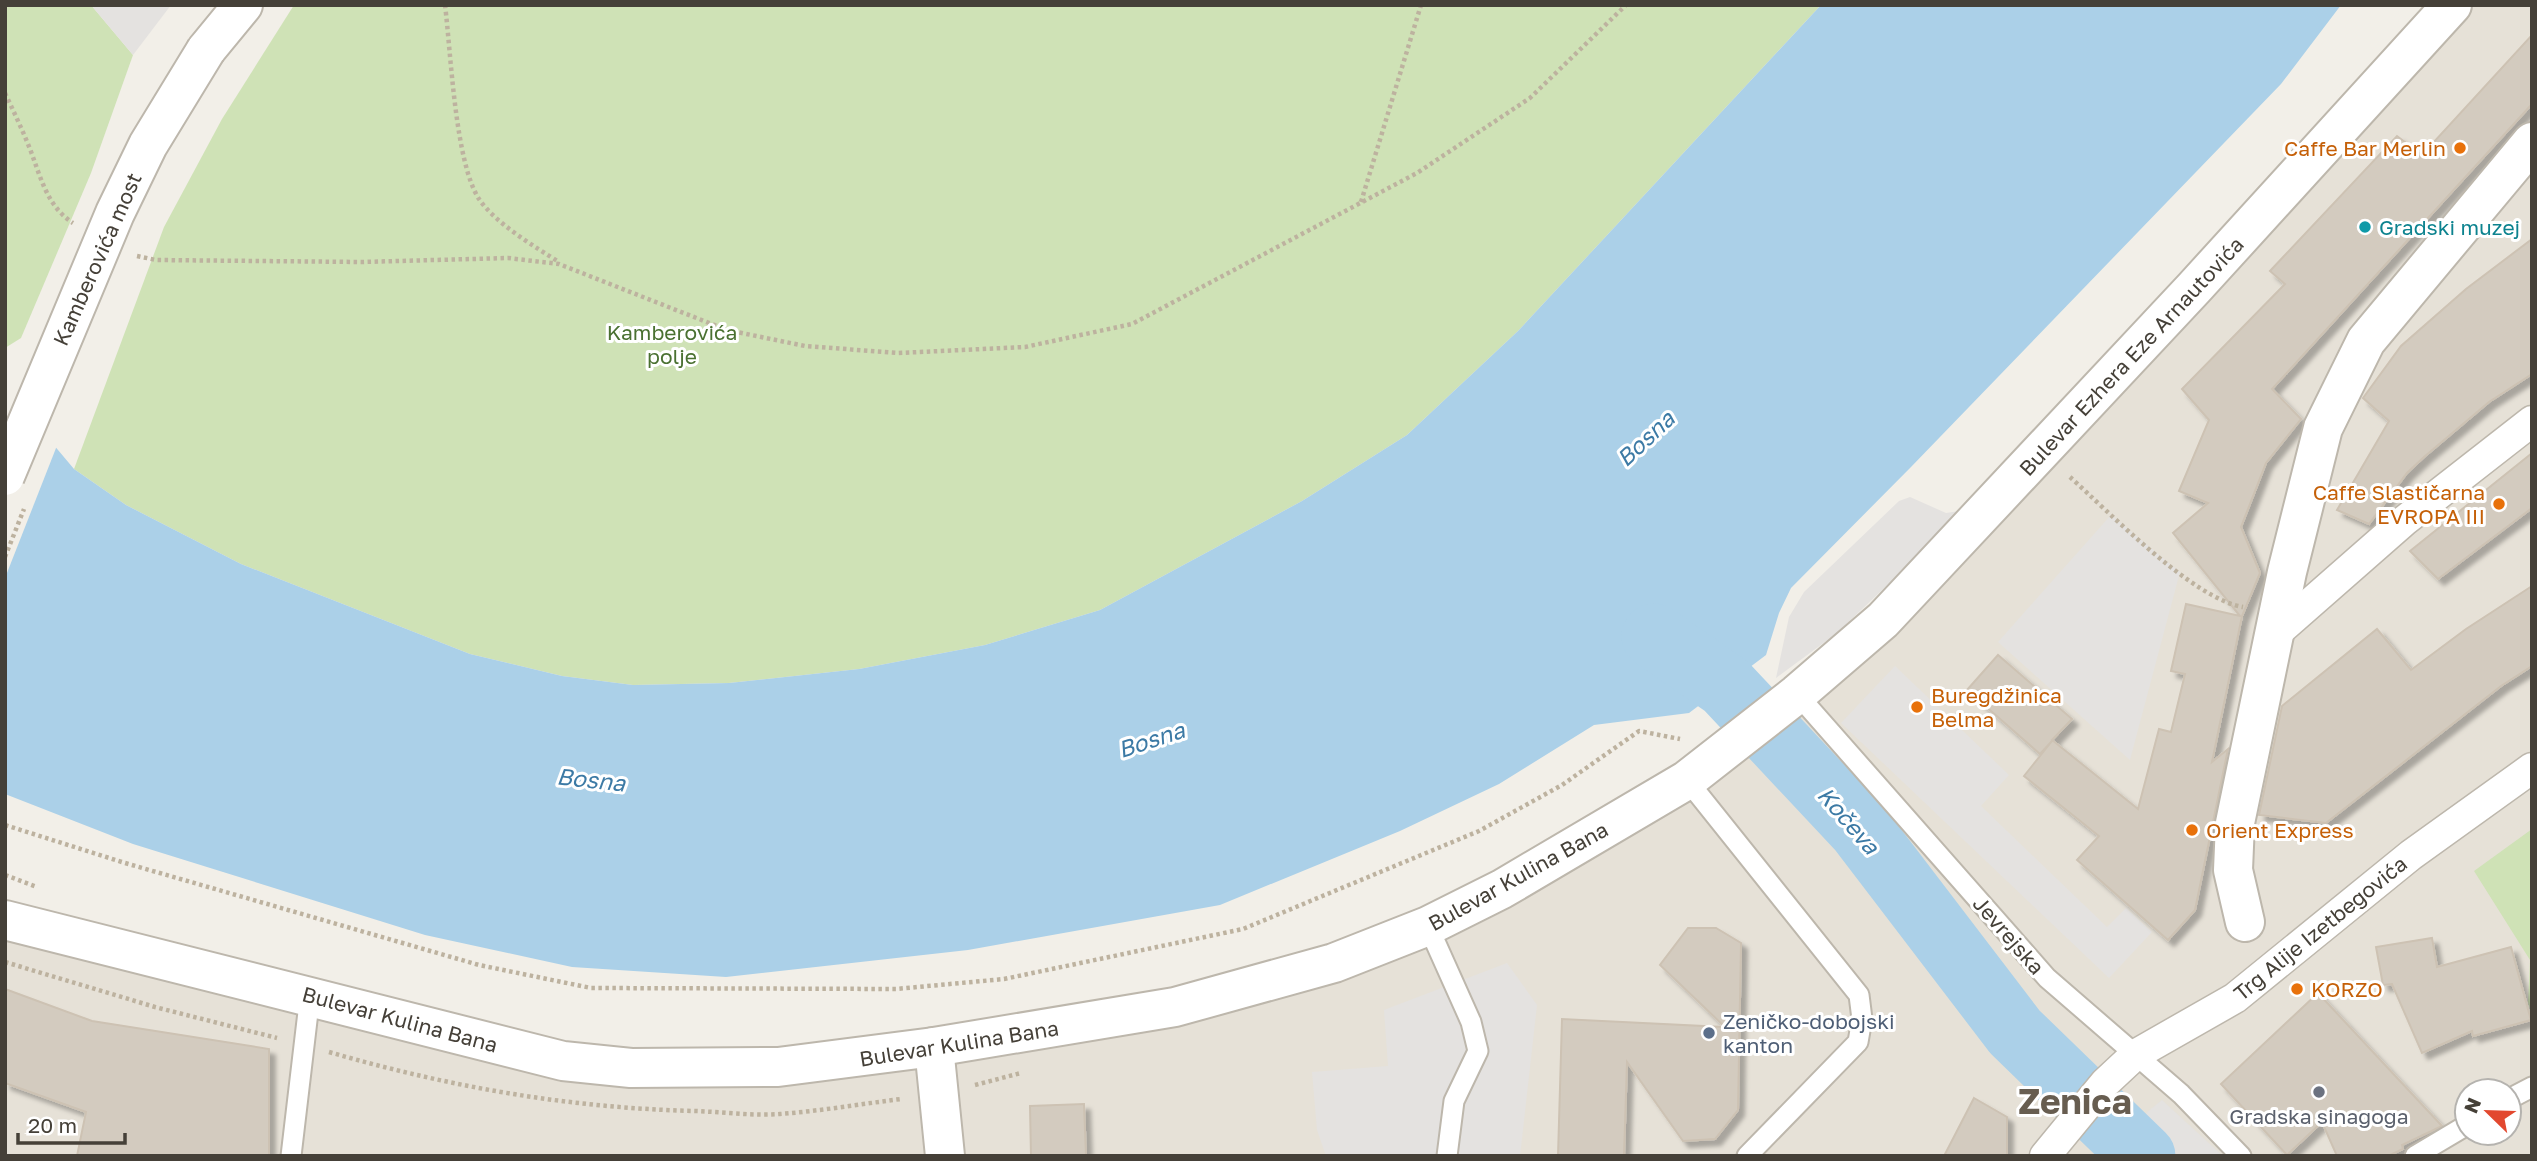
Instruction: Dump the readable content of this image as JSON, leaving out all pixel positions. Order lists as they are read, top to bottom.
{
  "streets": {
    "street": [
      "Kamberovića most",
      "Bulevar Ezhera Eze Arnautovića",
      "Bulevar Kulina Bana",
      "Trg Alije Izetbegovića"
    ],
    "lane": ["Jevrejska"]
  },
  "crossings": [
    ["Bulevar Ezhera Eze Arnautovića", "Bulevar Kulina Bana"],
    ["Bulevar Ezhera Eze Arnautovića", "Jevrejska"],
    ["Bulevar Kulina Bana", "Jevrejska"],
    ["Trg Alije Izetbegovića", "Jevrejska"]
  ],
  "districts": ["Zenica"],
  "water": ["Bosna", "Kočeva"],
  "parks": ["Kamberovića polje"],
  "places": [
    "Caffe Bar Merlin",
    "Gradski muzej",
    "Caffe Slastičarna EVROPA III",
    "Buregdžinica Belma",
    "Orient Express",
    "KORZO",
    "Zeničko-dobojski kanton",
    "Gradska sinagoga"
  ],
  "scale_bar": "20 m",
  "north": "top left"
}
